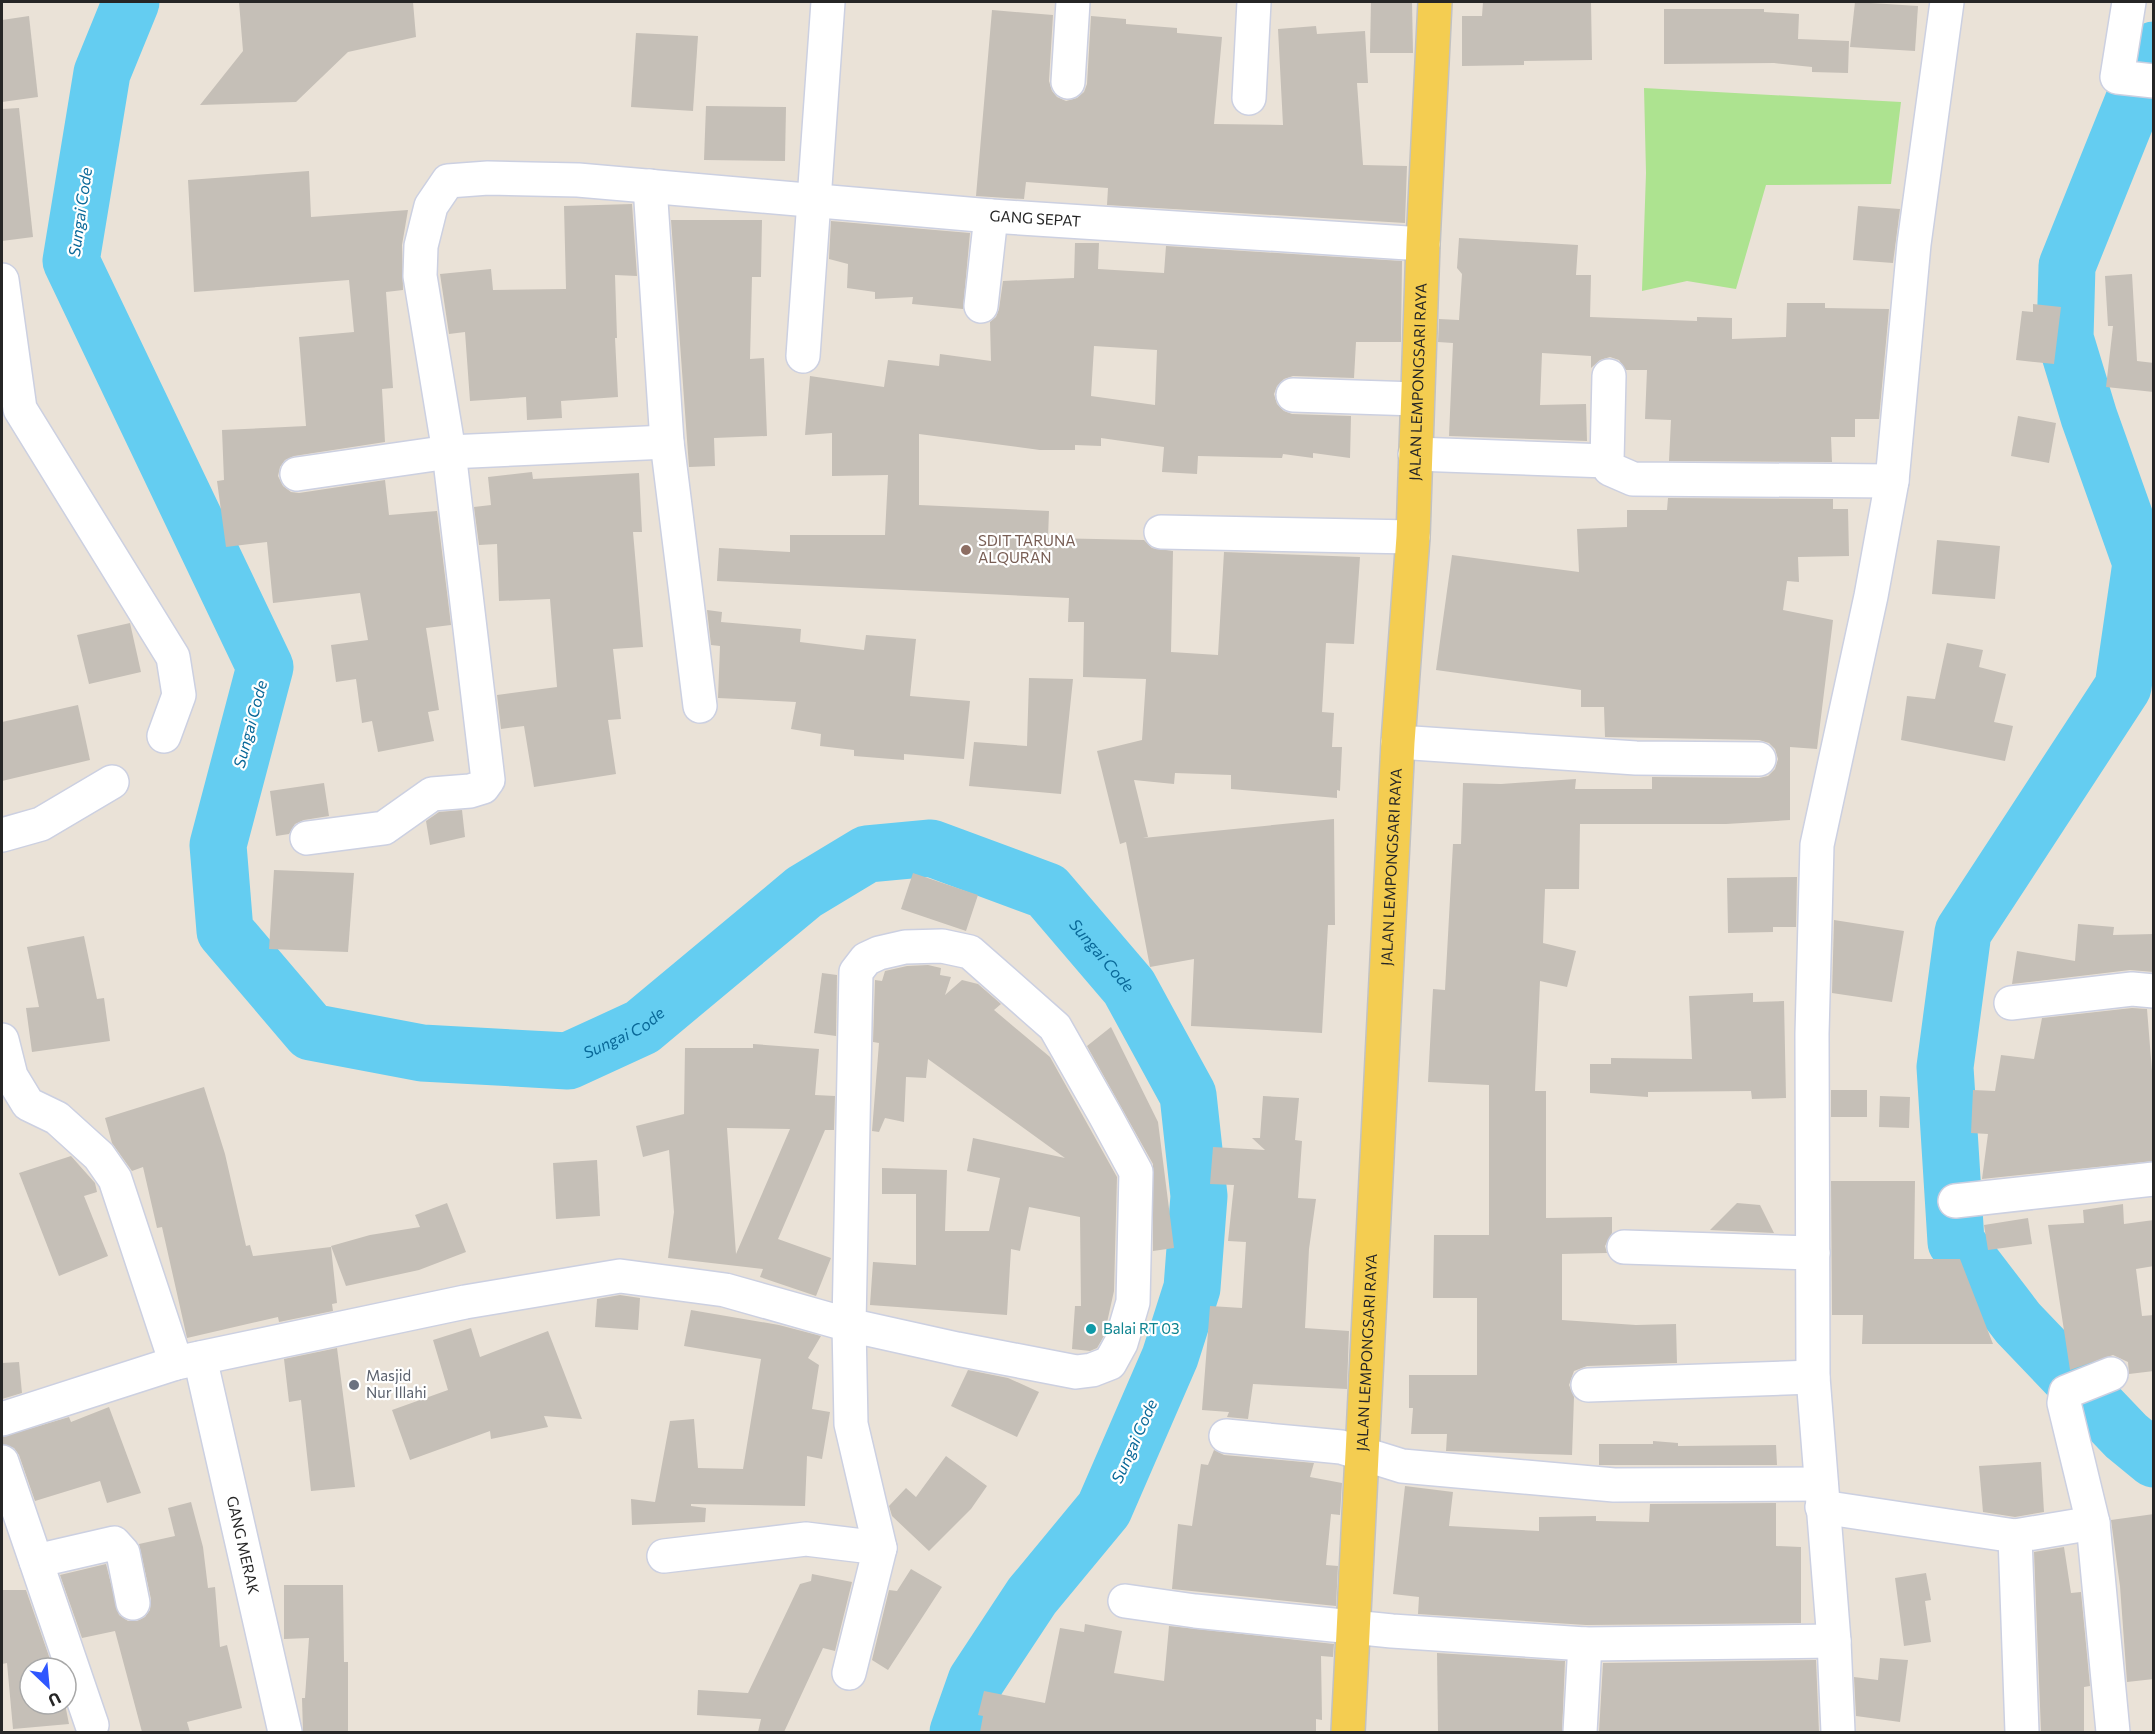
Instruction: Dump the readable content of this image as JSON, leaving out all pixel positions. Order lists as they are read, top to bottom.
{
  "streets": {
    "main road": ["JALAN LEMPONGSARI RAYA"],
    "street": ["GANG SEPAT", "GANG MERAK"]
  },
  "crossings": [
    ["GANG SEPAT", "JALAN LEMPONGSARI RAYA"]
  ],
  "water": ["Sungai Code"],
  "places": ["SDIT TARUNA ALQURAN", "Balai RT 03", "Masjid Nur Illahi"],
  "north": "bottom right"
}
